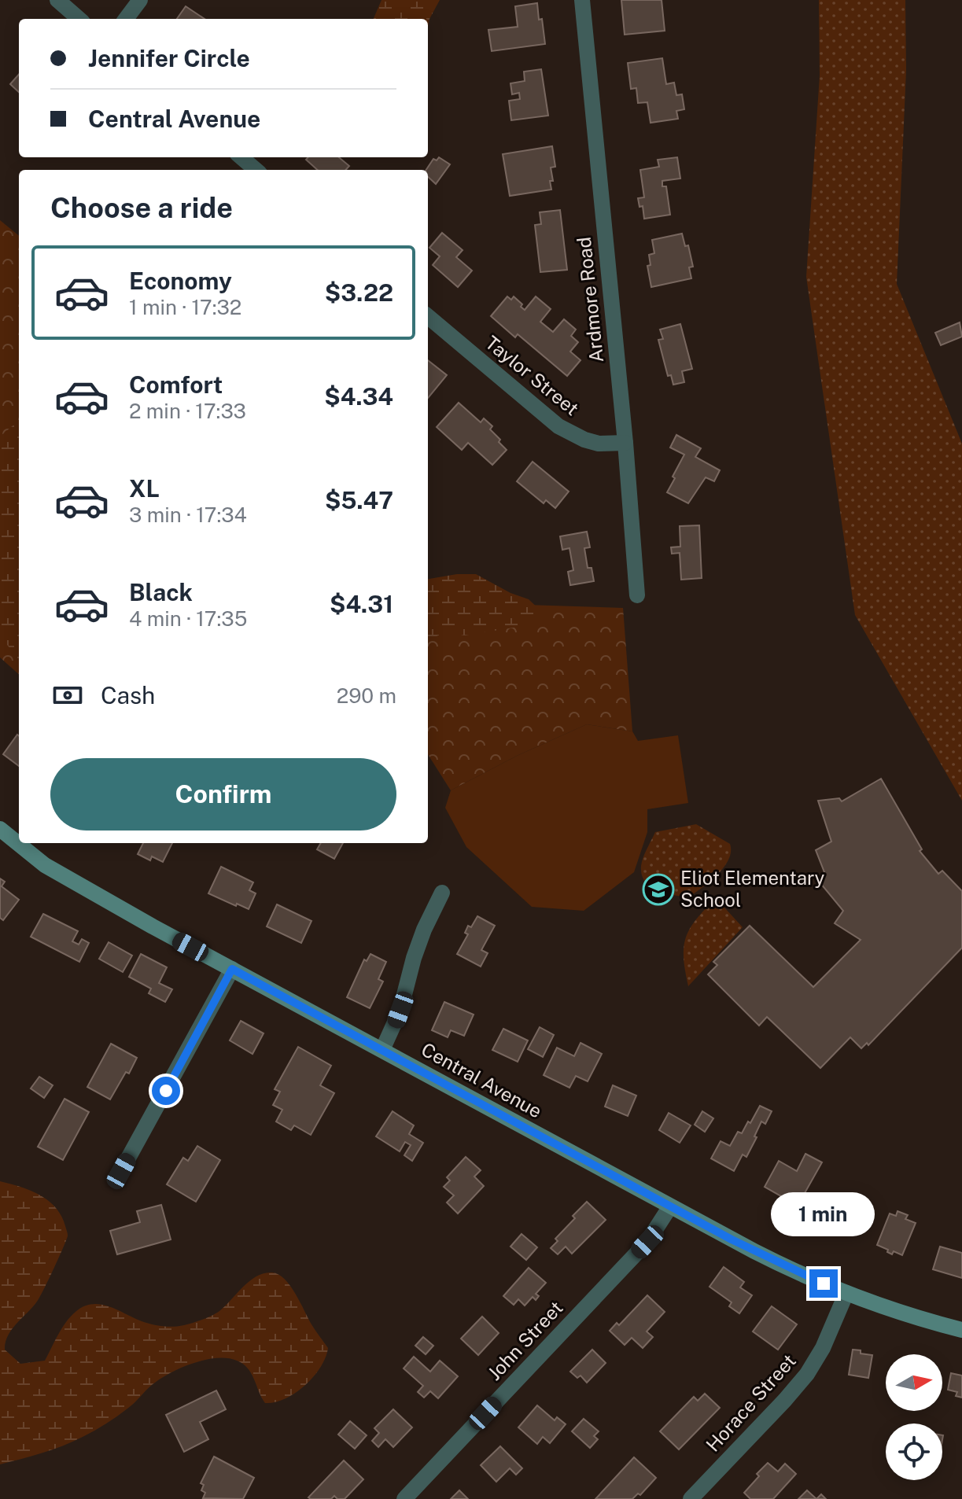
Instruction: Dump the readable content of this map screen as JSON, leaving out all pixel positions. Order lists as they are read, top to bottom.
{
  "streets": {
    "main road": ["Central Avenue"],
    "street": [
      "Ardmore Road",
      "Taylor Street",
      "John Street",
      "Horace Street"
    ]
  },
  "crossings": [
    ["Ardmore Road", "Taylor Street"],
    ["Central Avenue", "John Street"],
    ["Central Avenue", "Horace Street"]
  ],
  "places": {
    "school or university": ["Eliot Elementary School"]
  },
  "north": "right",
  "page": {
    "banner": ["Jennifer Circle", "Central Avenue"],
    "heading": "Choose a ride",
    "list": [
      {
        "name": "Economy",
        "note": "1 min · 17:32",
        "value": "$3.22"
      },
      {
        "name": "Comfort",
        "note": "2 min · 17:33",
        "value": "$4.34"
      },
      {
        "name": "XL",
        "note": "3 min · 17:34",
        "value": "$5.47"
      },
      {
        "name": "Black",
        "note": "4 min · 17:35",
        "value": "$4.31"
      }
    ],
    "pay": ["Cash", "290 m"],
    "buttons": "Confirm",
    "bubble": "1 min"
  }
}
